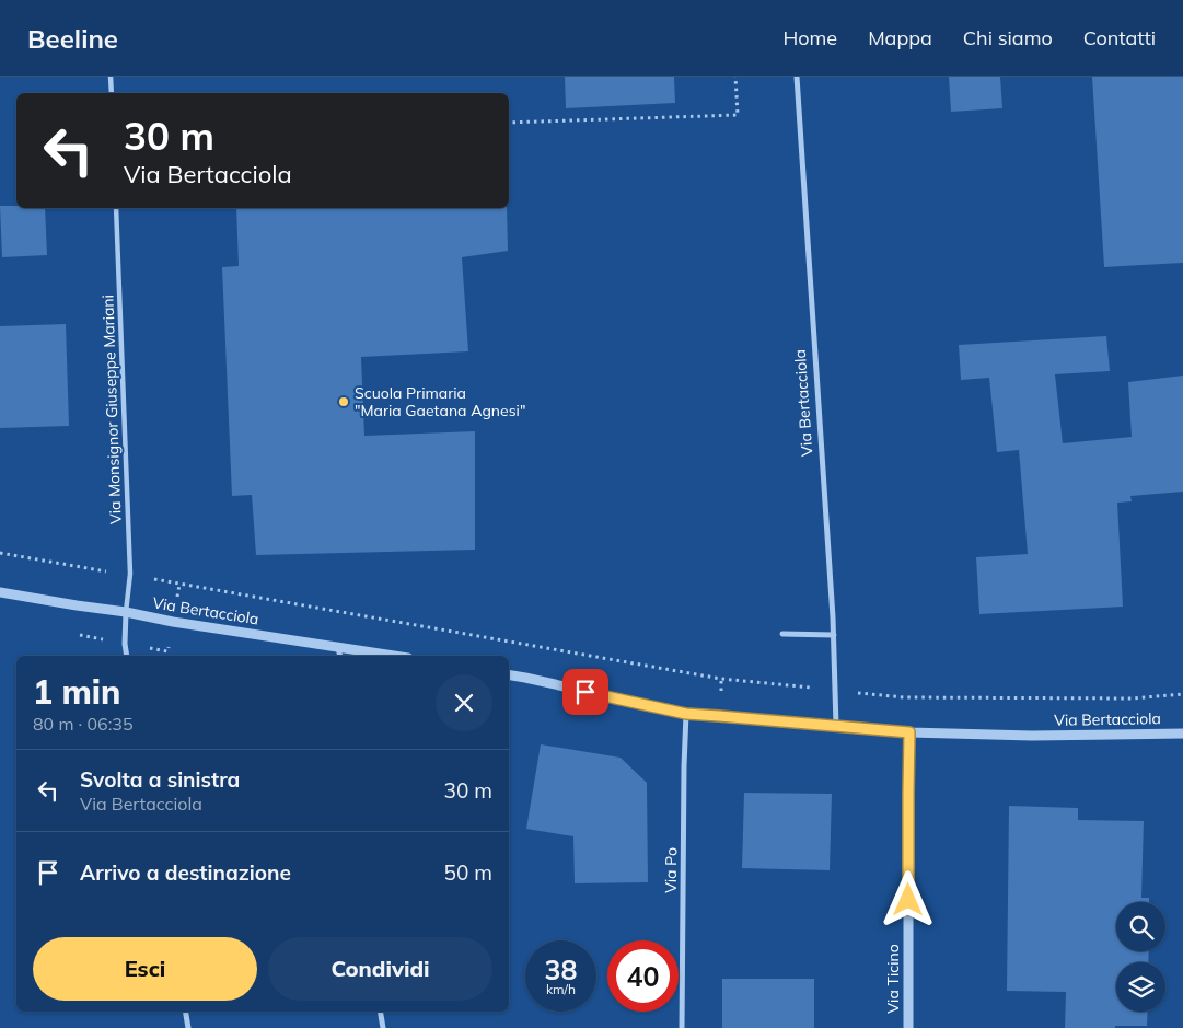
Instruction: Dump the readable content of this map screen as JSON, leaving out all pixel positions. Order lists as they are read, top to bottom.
{
  "streets": {
    "street": [
      "Via Bertacciola",
      "Via Monsignor Giuseppe Mariani",
      "Via Po",
      "Via Ticino"
    ]
  },
  "crossings": [
    ["Via Bertacciola", "Via Monsignor Giuseppe Mariani"],
    ["Via Bertacciola", "Via Po"],
    ["Via Bertacciola", "Via Ticino"]
  ],
  "places": ["Scuola Primaria \"Maria Gaetana Agnesi\""],
  "page": {
    "header": "Beeline",
    "nav": [
      "Home",
      "Mappa",
      "Chi siamo",
      "Contatti"
    ],
    "turn": ["30 m", "Via Bertacciola"],
    "heading": ["1 min", "80 m · 06:35"],
    "list": [
      {
        "name": "Svolta a sinistra",
        "note": "Via Bertacciola",
        "value": "30 m"
      },
      {
        "name": "Arrivo a destinazione",
        "value": "50 m"
      }
    ],
    "buttons": ["Esci", "Condividi"],
    "speed": "38 km/h",
    "limit": "40"
  }
}
